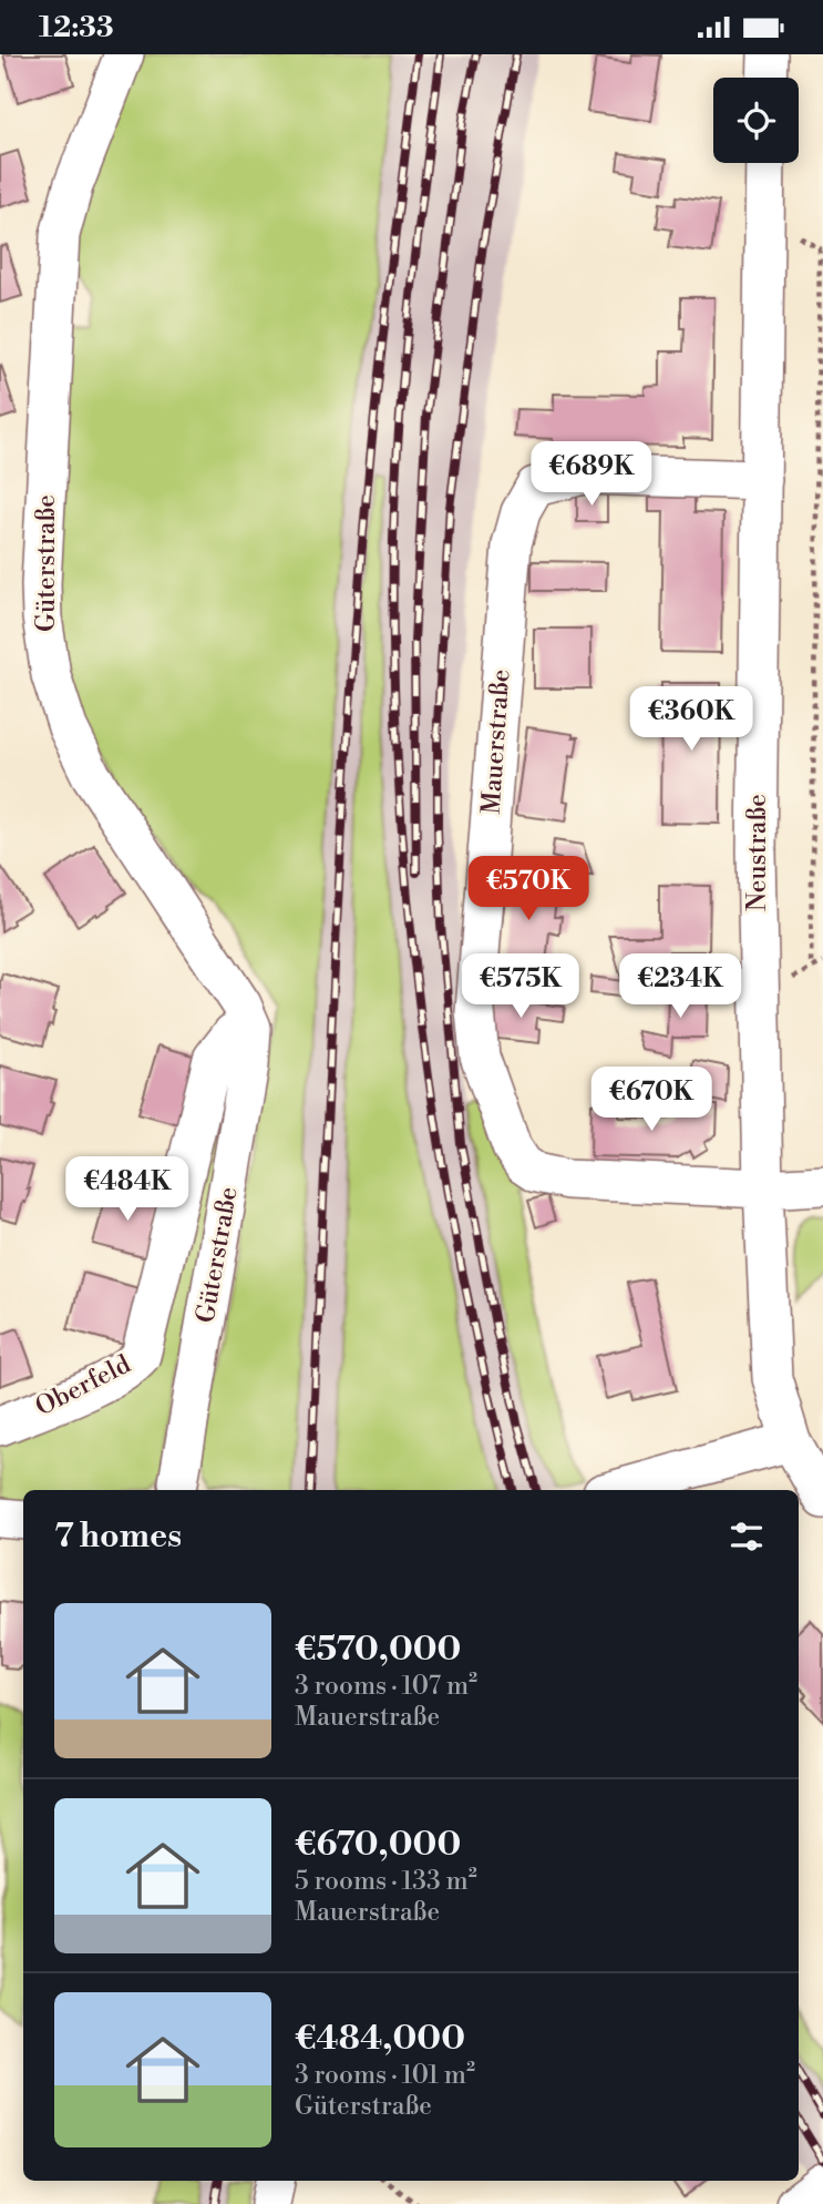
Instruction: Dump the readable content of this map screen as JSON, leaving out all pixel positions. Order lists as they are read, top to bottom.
{
  "streets": {
    "street": [
      "Güterstraße",
      "Mauerstraße",
      "Neustraße",
      "Oberfeld"
    ]
  },
  "crossings": [
    ["Güterstraße", "Oberfeld"],
    ["Mauerstraße", "Neustraße"]
  ],
  "page": {
    "status": "12:33",
    "price": [
      "€689K",
      "€360K",
      "€570K",
      "€575K",
      "€234K",
      "€670K",
      "€484K"
    ],
    "heading": "7 homes",
    "list": [
      {
        "name": "€570,000",
        "note": "3 rooms · 107 m² · Mauerstraße"
      },
      {
        "name": "€670,000",
        "note": "5 rooms · 133 m² · Mauerstraße"
      },
      {
        "name": "€484,000",
        "note": "3 rooms · 101 m² · Güterstraße"
      }
    ]
  }
}
